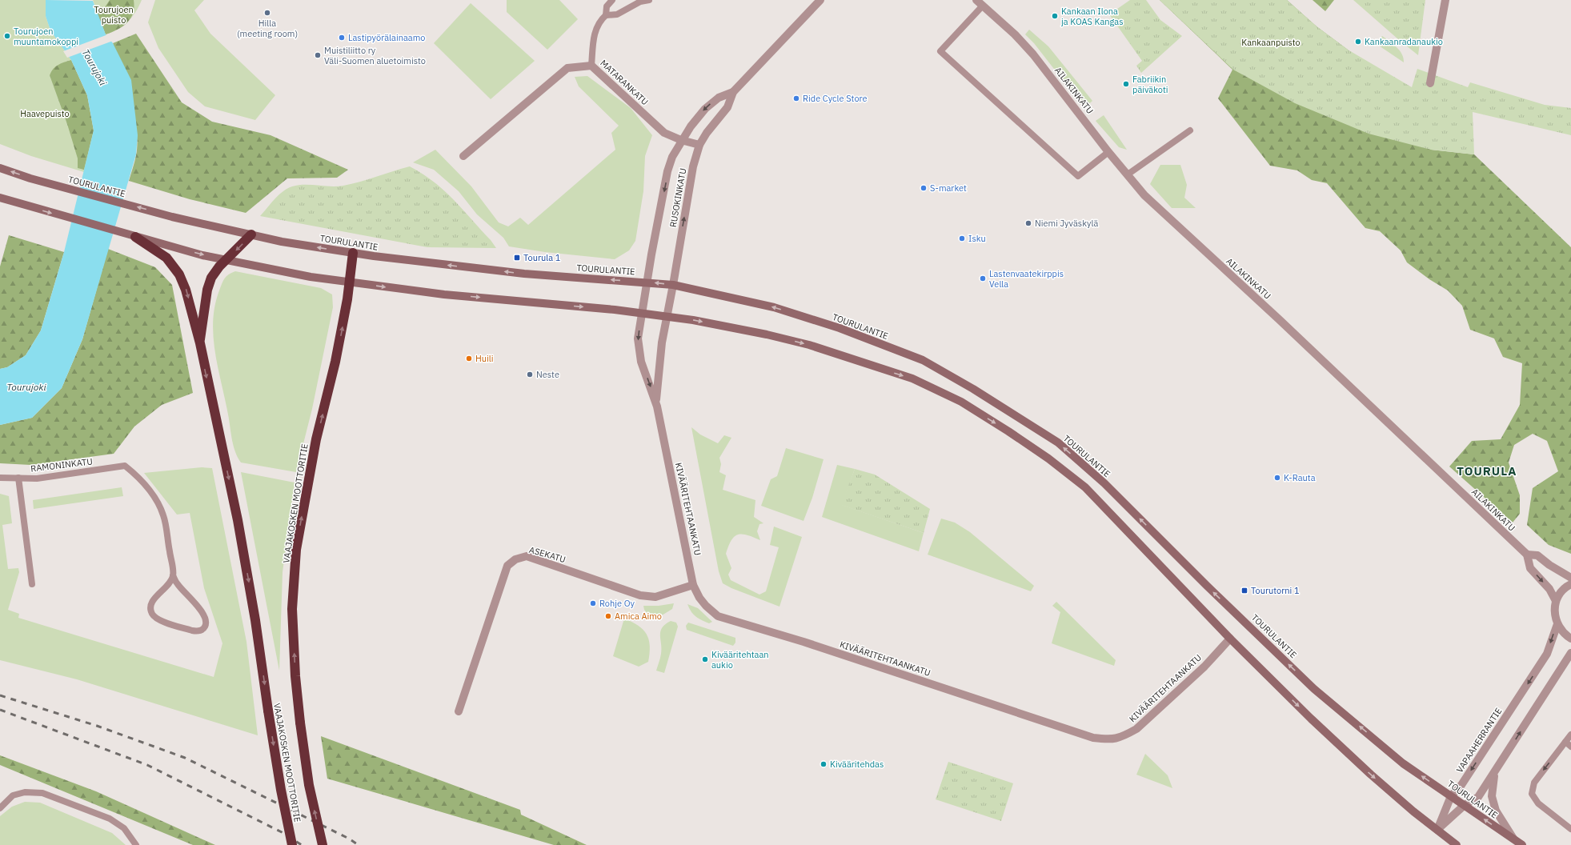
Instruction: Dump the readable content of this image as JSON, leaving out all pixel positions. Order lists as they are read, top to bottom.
{
  "streets": {
    "highway": ["VAAJAKOSKEN MOOTTORITIE"],
    "main road": ["TOURULANTIE"],
    "street": [
      "MATARANKATU",
      "AILAKINKATU",
      "RUSOKINKATU",
      "KIVÄÄRITEHTAANKATU",
      "ASEKATU",
      "VAPAAHERRANTIE"
    ],
    "lane": ["RAMONINKATU"]
  },
  "crossings": [
    ["MATARANKATU", "RUSOKINKATU"],
    ["TOURULANTIE", "RUSOKINKATU"],
    ["TOURULANTIE", "VAAJAKOSKEN MOOTTORITIE"],
    ["TOURULANTIE", "KIVÄÄRITEHTAANKATU"],
    ["TOURULANTIE", "VAPAAHERRANTIE"],
    ["RUSOKINKATU", "KIVÄÄRITEHTAANKATU"],
    ["KIVÄÄRITEHTAANKATU", "ASEKATU"]
  ],
  "districts": ["TOURULA"],
  "water": ["Tourujoki"],
  "parks": ["Tourujoen puisto", "Kankaanpuisto", "Haavepuisto"],
  "places": {
    "other": [
      "Hilla (meeting room)",
      "Kankaan Ilona ja KOAS Kangas",
      "Tourujoen muuntamokoppi",
      "Lastipyörälainaamo",
      "Kankaanradanaukio",
      "Muistiliitto ry Väli-Suomen aluetoimisto",
      "Fabriikin päiväkoti",
      "Ride Cycle Store",
      "S-market",
      "Niemi Jyväskylä",
      "Isku",
      "Lastenvaatekirppis Vella",
      "Huili",
      "Neste",
      "K-Rauta",
      "Rohje Oy",
      "Amica Aimo",
      "Kivääritehtaan aukio",
      "Kivääritehdas"
    ],
    "transit": ["Tourula 1", "Tourutorni 1"]
  }
}
